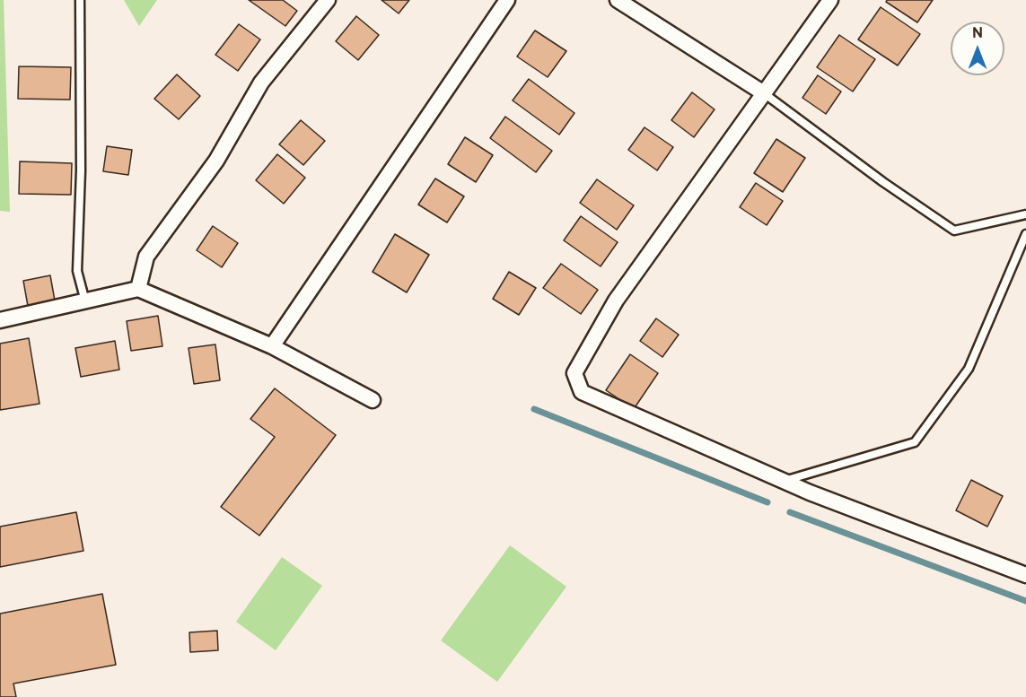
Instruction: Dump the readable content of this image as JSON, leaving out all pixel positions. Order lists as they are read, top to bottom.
{
  "north": "top"
}
